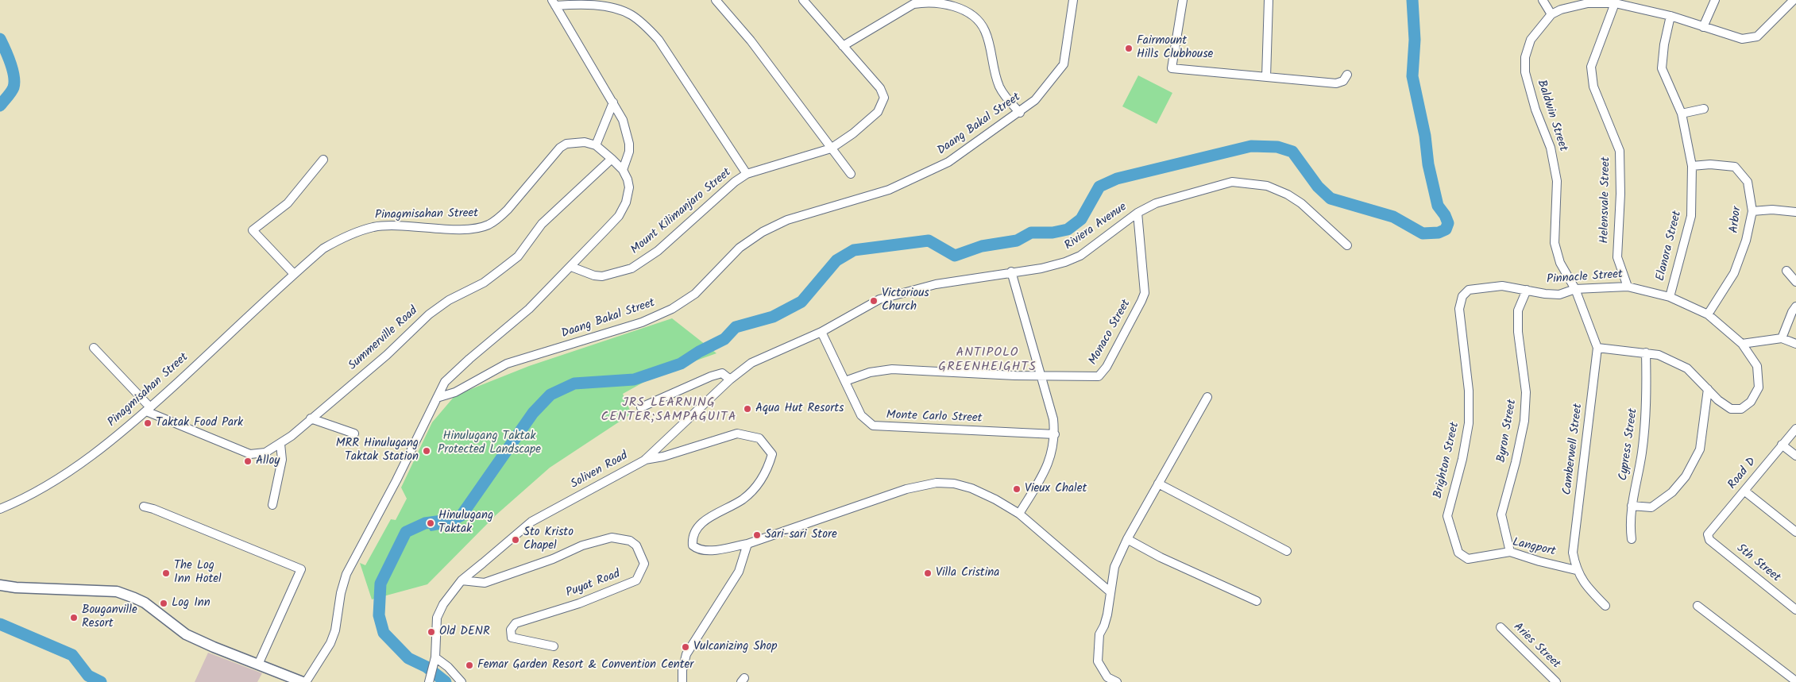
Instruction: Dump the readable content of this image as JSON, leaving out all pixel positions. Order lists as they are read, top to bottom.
{
  "streets": {
    "street": [
      "Baldwin Street",
      "Daang Bakal Street",
      "Helensvale Street",
      "Mount Kilimanjaro Street",
      "Pinagmisahan Street",
      "Arbor",
      "Riviera Avenue",
      "Elanora Street",
      "Pinnacle Street",
      "Monaco Street",
      "Summerville Road",
      "Monte Carlo Street",
      "Byron Street",
      "Cypress Street",
      "Camberwell Street",
      "Brighton Street",
      "Soliven Road",
      "Road D",
      "Langport",
      "5th Street",
      "Puyat Road",
      "Aries Street"
    ]
  },
  "crossings": [
    ["Baldwin Street", "Pinnacle Street"],
    ["Baldwin Street", "Camberwell Street"],
    ["Helensvale Street", "Pinnacle Street"],
    ["Pinagmisahan Street", "Summerville Road"],
    ["Arbor", "Elanora Street"],
    ["Arbor", "Pinnacle Street"],
    ["Riviera Avenue", "Monaco Street"],
    ["Riviera Avenue", "Monte Carlo Street"],
    ["Riviera Avenue", "Soliven Road"],
    ["Elanora Street", "Pinnacle Street"],
    ["Pinnacle Street", "Byron Street"],
    ["Pinnacle Street", "Cypress Street"],
    ["Pinnacle Street", "Camberwell Street"],
    ["Pinnacle Street", "Brighton Street"],
    ["Monaco Street", "Monte Carlo Street"],
    ["Monte Carlo Street", "Soliven Road"],
    ["Byron Street", "Langport"],
    ["Camberwell Street", "Langport"],
    ["Brighton Street", "Langport"],
    ["Soliven Road", "Puyat Road"],
    ["Road D", "5th Street"]
  ],
  "districts": ["ANTIPOLO GREENHEIGHTS", "JRS LEARNING CENTER;SAMPAGUITA"],
  "parks": ["Hinulugang Taktak Protected Landscape"],
  "places": [
    "Fairmount Hills Clubhouse",
    "Victorious Church",
    "Aqua Hut Resorts",
    "Taktak Food Park",
    "MRR Hinulugang Taktak Station",
    "Alloy",
    "Vieux Chalet",
    "Hinulugang Taktak",
    "Sari-sari Store",
    "Sto Kristo Chapel",
    "The Log Inn Hotel",
    "Villa Cristina",
    "Log Inn",
    "Bouganville Resort",
    "Old DENR",
    "Vulcanizing Shop",
    "Femar Garden Resort & Convention Center"
  ]
}
